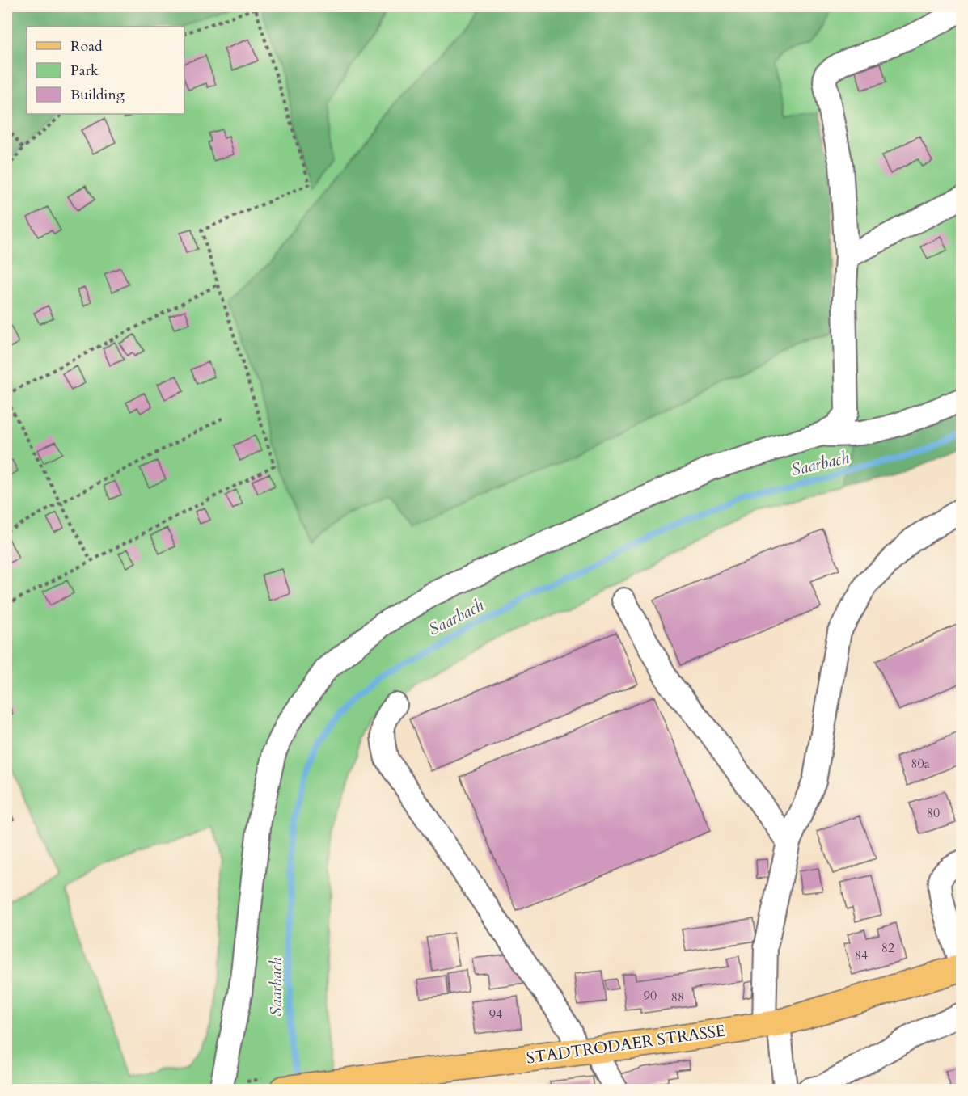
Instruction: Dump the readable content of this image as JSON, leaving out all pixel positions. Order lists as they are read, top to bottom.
{
  "streets": {
    "main road": ["STADTRODAER STRASSE"]
  },
  "water": ["Saarbach"],
  "house_numbers": [
    "80a",
    "80",
    "82",
    "84",
    "90",
    "88",
    "94"
  ],
  "legend": ["Road", "Park", "Building"]
}
